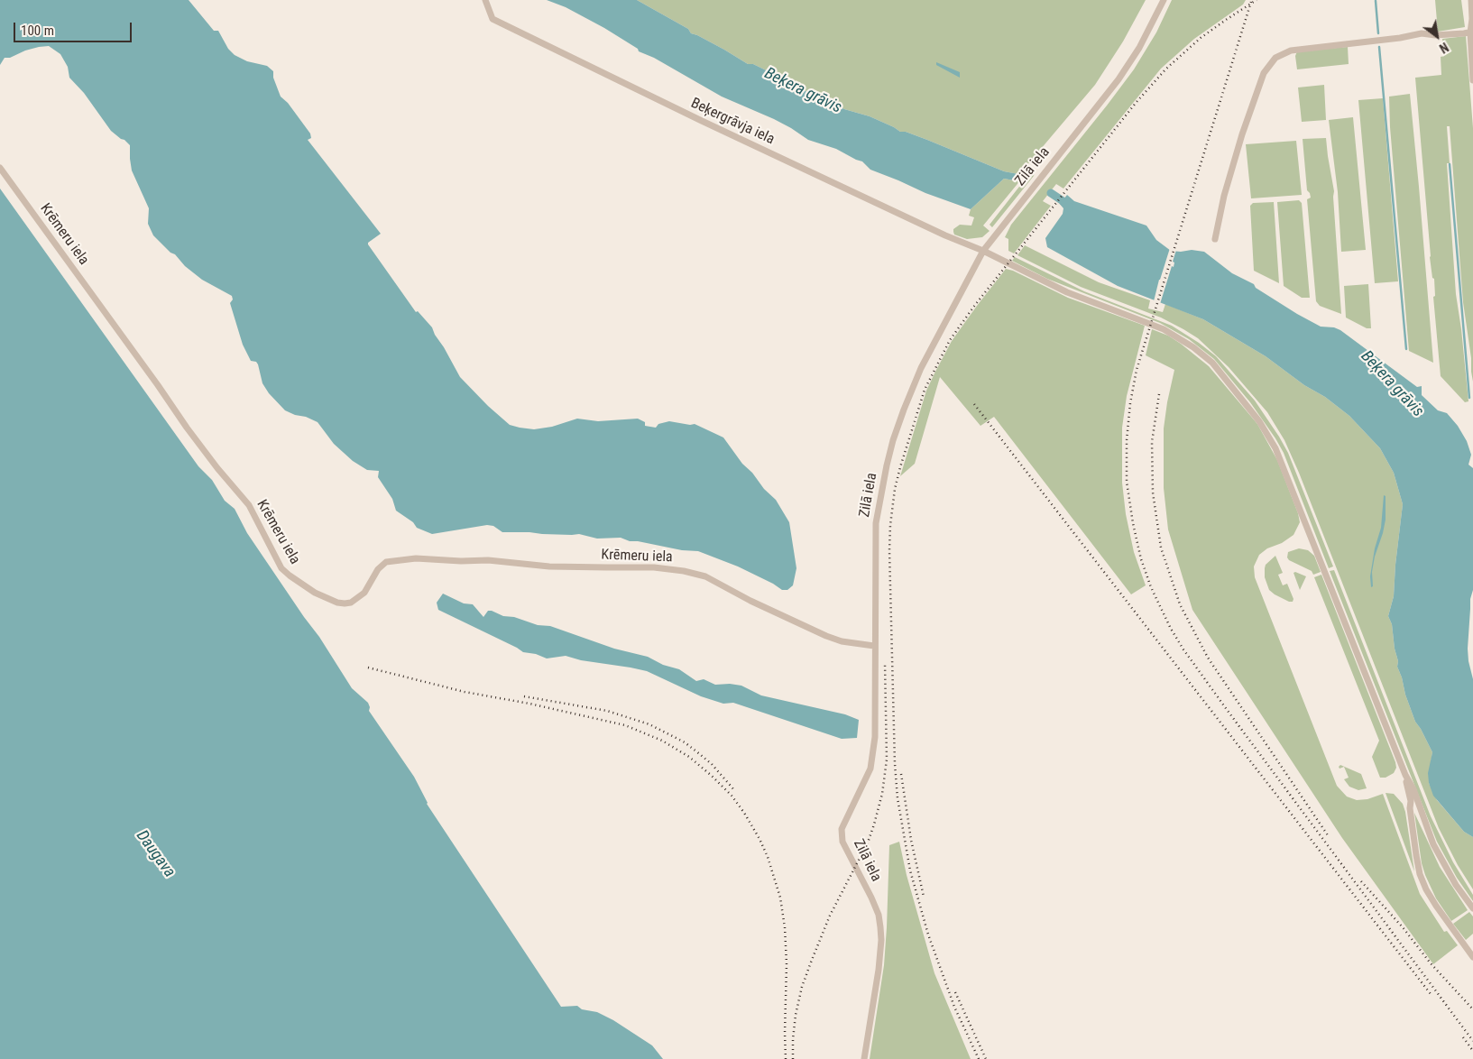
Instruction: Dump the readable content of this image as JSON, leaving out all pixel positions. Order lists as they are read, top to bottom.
{
  "streets": {
    "street": ["Beķergrāvja iela", "Zilā iela", "Krēmeru iela"]
  },
  "crossings": [
    ["Beķergrāvja iela", "Zilā iela"],
    ["Zilā iela", "Krēmeru iela"]
  ],
  "water": ["Beķera grāvis", "Daugava"],
  "scale_bar": "100 m",
  "north": "bottom right"
}
